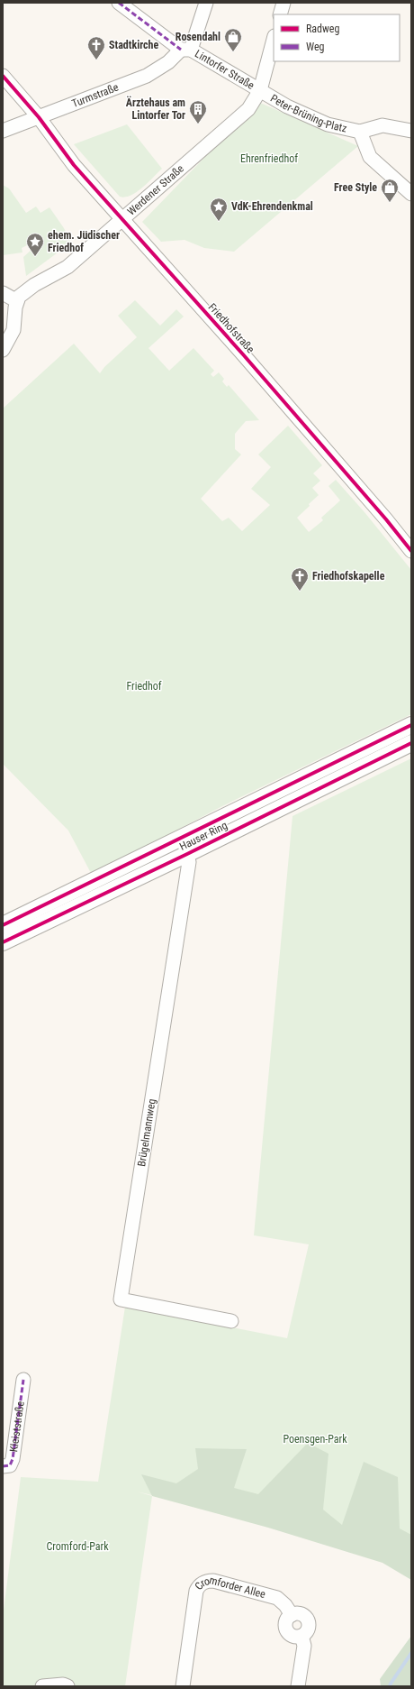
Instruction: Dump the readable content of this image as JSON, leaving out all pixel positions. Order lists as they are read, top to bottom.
{
  "streets": {
    "main road": ["Hauser Ring"],
    "street": [
      "Lintorfer Straße",
      "Turmstraße",
      "Peter-Brüning-Platz",
      "Werdener Straße",
      "Friedhofstraße",
      "Brügelmannweg",
      "Kleiststraße",
      "Cromforder Allee"
    ]
  },
  "crossings": [
    ["Lintorfer Straße", "Turmstraße"],
    ["Lintorfer Straße", "Peter-Brüning-Platz"],
    ["Lintorfer Straße", "Werdener Straße"],
    ["Turmstraße", "Friedhofstraße"],
    ["Peter-Brüning-Platz", "Werdener Straße"],
    ["Werdener Straße", "Friedhofstraße"],
    ["Hauser Ring", "Brügelmannweg"]
  ],
  "parks": [
    "Ehrenfriedhof",
    "Friedhof",
    "Poensgen-Park",
    "Cromford-Park"
  ],
  "places": {
    "shop": ["Rosendahl", "Free Style"],
    "church": ["Stadtkirche", "Friedhofskapelle"],
    "building": ["Ärztehaus am Lintorfer Tor"],
    "place": ["VdK-Ehrendenkmal", "ehem. Jüdischer Friedhof"]
  },
  "legend": ["Radweg", "Weg"]
}
